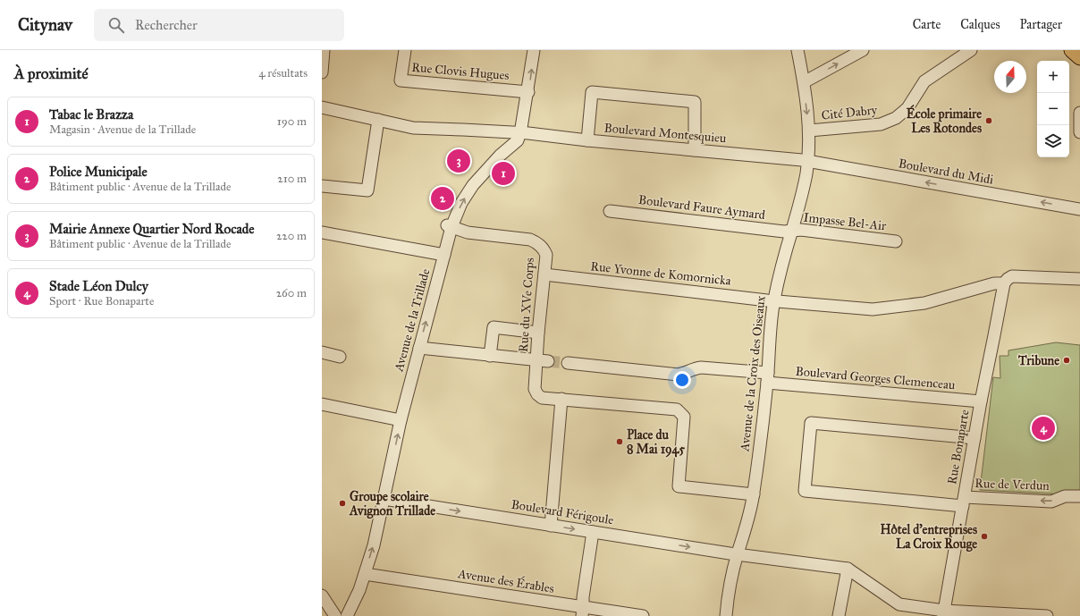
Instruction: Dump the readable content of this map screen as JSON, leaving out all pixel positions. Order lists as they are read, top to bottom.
{
  "streets": {
    "street": [
      "Rue Clovis Hugues",
      "Cité Dabry",
      "Boulevard Montesquieu",
      "Boulevard du Midi",
      "Boulevard Faure Aymard",
      "Impasse Bel-Air",
      "Rue Yvonne de Komornicka",
      "Rue du XVe Corps",
      "Avenue de la Trillade",
      "Avenue de la Croix des Oiseaux",
      "Boulevard Georges Clemenceau",
      "Rue Bonaparte",
      "Rue de Verdun",
      "Boulevard Férigoule",
      "Avenue des Érables"
    ]
  },
  "crossings": [
    ["Rue Clovis Hugues", "Avenue de la Trillade"],
    ["Cité Dabry", "Avenue de la Croix des Oiseaux"],
    ["Boulevard Montesquieu", "Boulevard du Midi"],
    ["Boulevard Montesquieu", "Avenue de la Trillade"],
    ["Boulevard Montesquieu", "Avenue de la Croix des Oiseaux"],
    ["Boulevard du Midi", "Avenue de la Croix des Oiseaux"],
    ["Boulevard Faure Aymard", "Impasse Bel-Air"],
    ["Boulevard Faure Aymard", "Avenue de la Croix des Oiseaux"],
    ["Impasse Bel-Air", "Avenue de la Croix des Oiseaux"],
    ["Rue Yvonne de Komornicka", "Rue du XVe Corps"],
    ["Rue Yvonne de Komornicka", "Avenue de la Croix des Oiseaux"],
    ["Rue Yvonne de Komornicka", "Rue Bonaparte"],
    ["Rue du XVe Corps", "Avenue de la Trillade"],
    ["Rue du XVe Corps", "Avenue de la Croix des Oiseaux"],
    ["Avenue de la Trillade", "Boulevard Férigoule"],
    ["Avenue de la Trillade", "Avenue des Érables"],
    ["Avenue de la Croix des Oiseaux", "Boulevard Georges Clemenceau"],
    ["Avenue de la Croix des Oiseaux", "Boulevard Férigoule"],
    ["Boulevard Georges Clemenceau", "Rue Bonaparte"],
    ["Rue Bonaparte", "Rue de Verdun"]
  ],
  "one_way": ["Boulevard du Midi", "Avenue de la Trillade", "Boulevard Férigoule"],
  "places": [
    "École primaire Les Rotondes",
    "Tribune",
    "Place du 8 Mai 1945",
    "Groupe scolaire Avignon Trillade",
    "Hôtel d'entreprises La Croix Rouge"
  ],
  "north": "top",
  "page": {
    "header": "Citynav",
    "search": "Rechercher",
    "nav": ["Carte", "Calques", "Partager"],
    "heading": ["À proximité", "4 résultats"],
    "map_buttons": ["+", "−"],
    "list": [
      {
        "mark": "1",
        "name": "Tabac le Brazza",
        "note": "Magasin · Avenue de la Trillade",
        "value": "190 m"
      },
      {
        "mark": "2",
        "name": "Police Municipale",
        "note": "Bâtiment public · Avenue de la Trillade",
        "value": "210 m"
      },
      {
        "mark": "3",
        "name": "Mairie Annexe Quartier Nord Rocade",
        "note": "Bâtiment public · Avenue de la Trillade",
        "value": "220 m"
      },
      {
        "mark": "4",
        "name": "Stade Léon Dulcy",
        "note": "Sport · Rue Bonaparte",
        "value": "260 m"
      }
    ],
    "pins": [
      "3",
      "1",
      "2",
      "4"
    ]
  }
}
